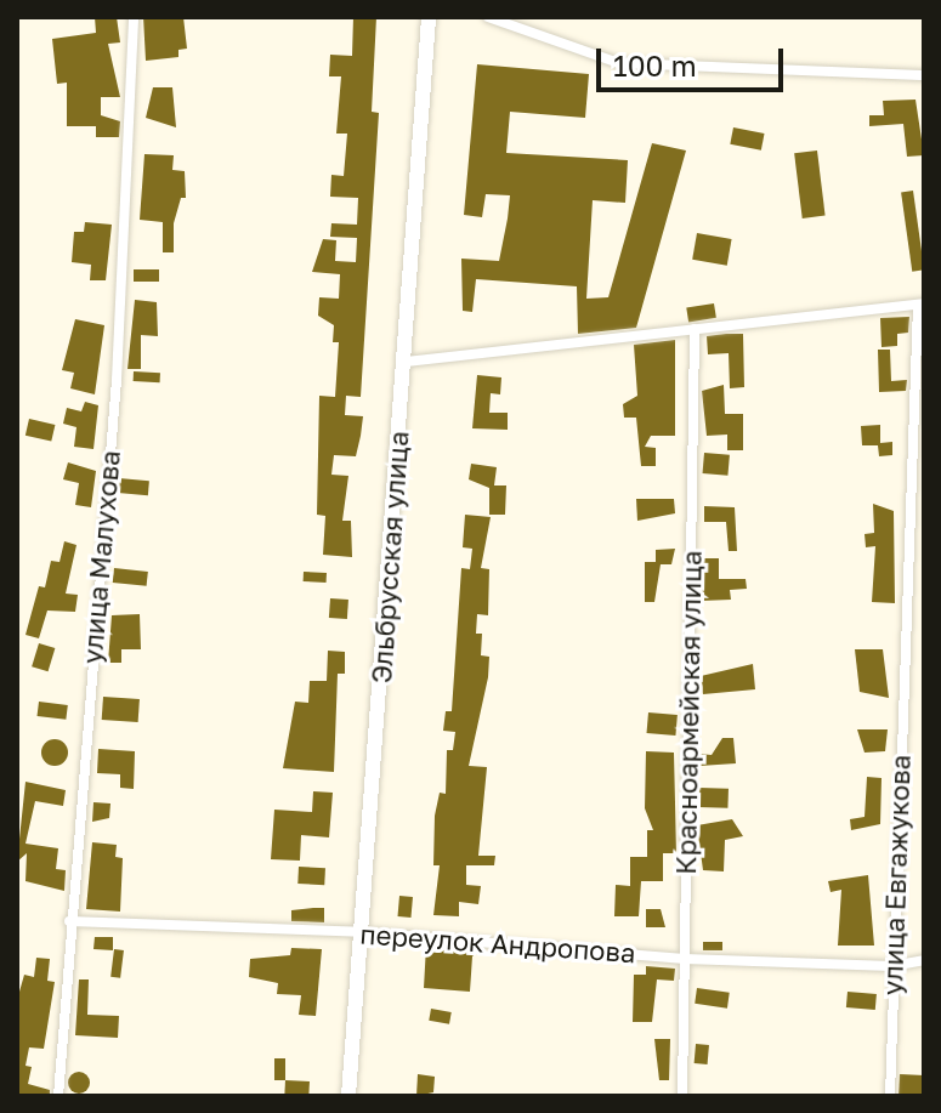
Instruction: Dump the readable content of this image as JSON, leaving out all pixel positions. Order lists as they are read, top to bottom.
{
  "streets": {
    "street": [
      "улица Малухова",
      "Эльбрусская улица",
      "Красноармейская улица",
      "улица Евгажукова",
      "переулок Андропова"
    ]
  },
  "crossings": [
    ["улица Малухова", "переулок Андропова"],
    ["Эльбрусская улица", "переулок Андропова"],
    ["Красноармейская улица", "переулок Андропова"],
    ["улица Евгажукова", "переулок Андропова"]
  ],
  "scale_bar": "100 m"
}
